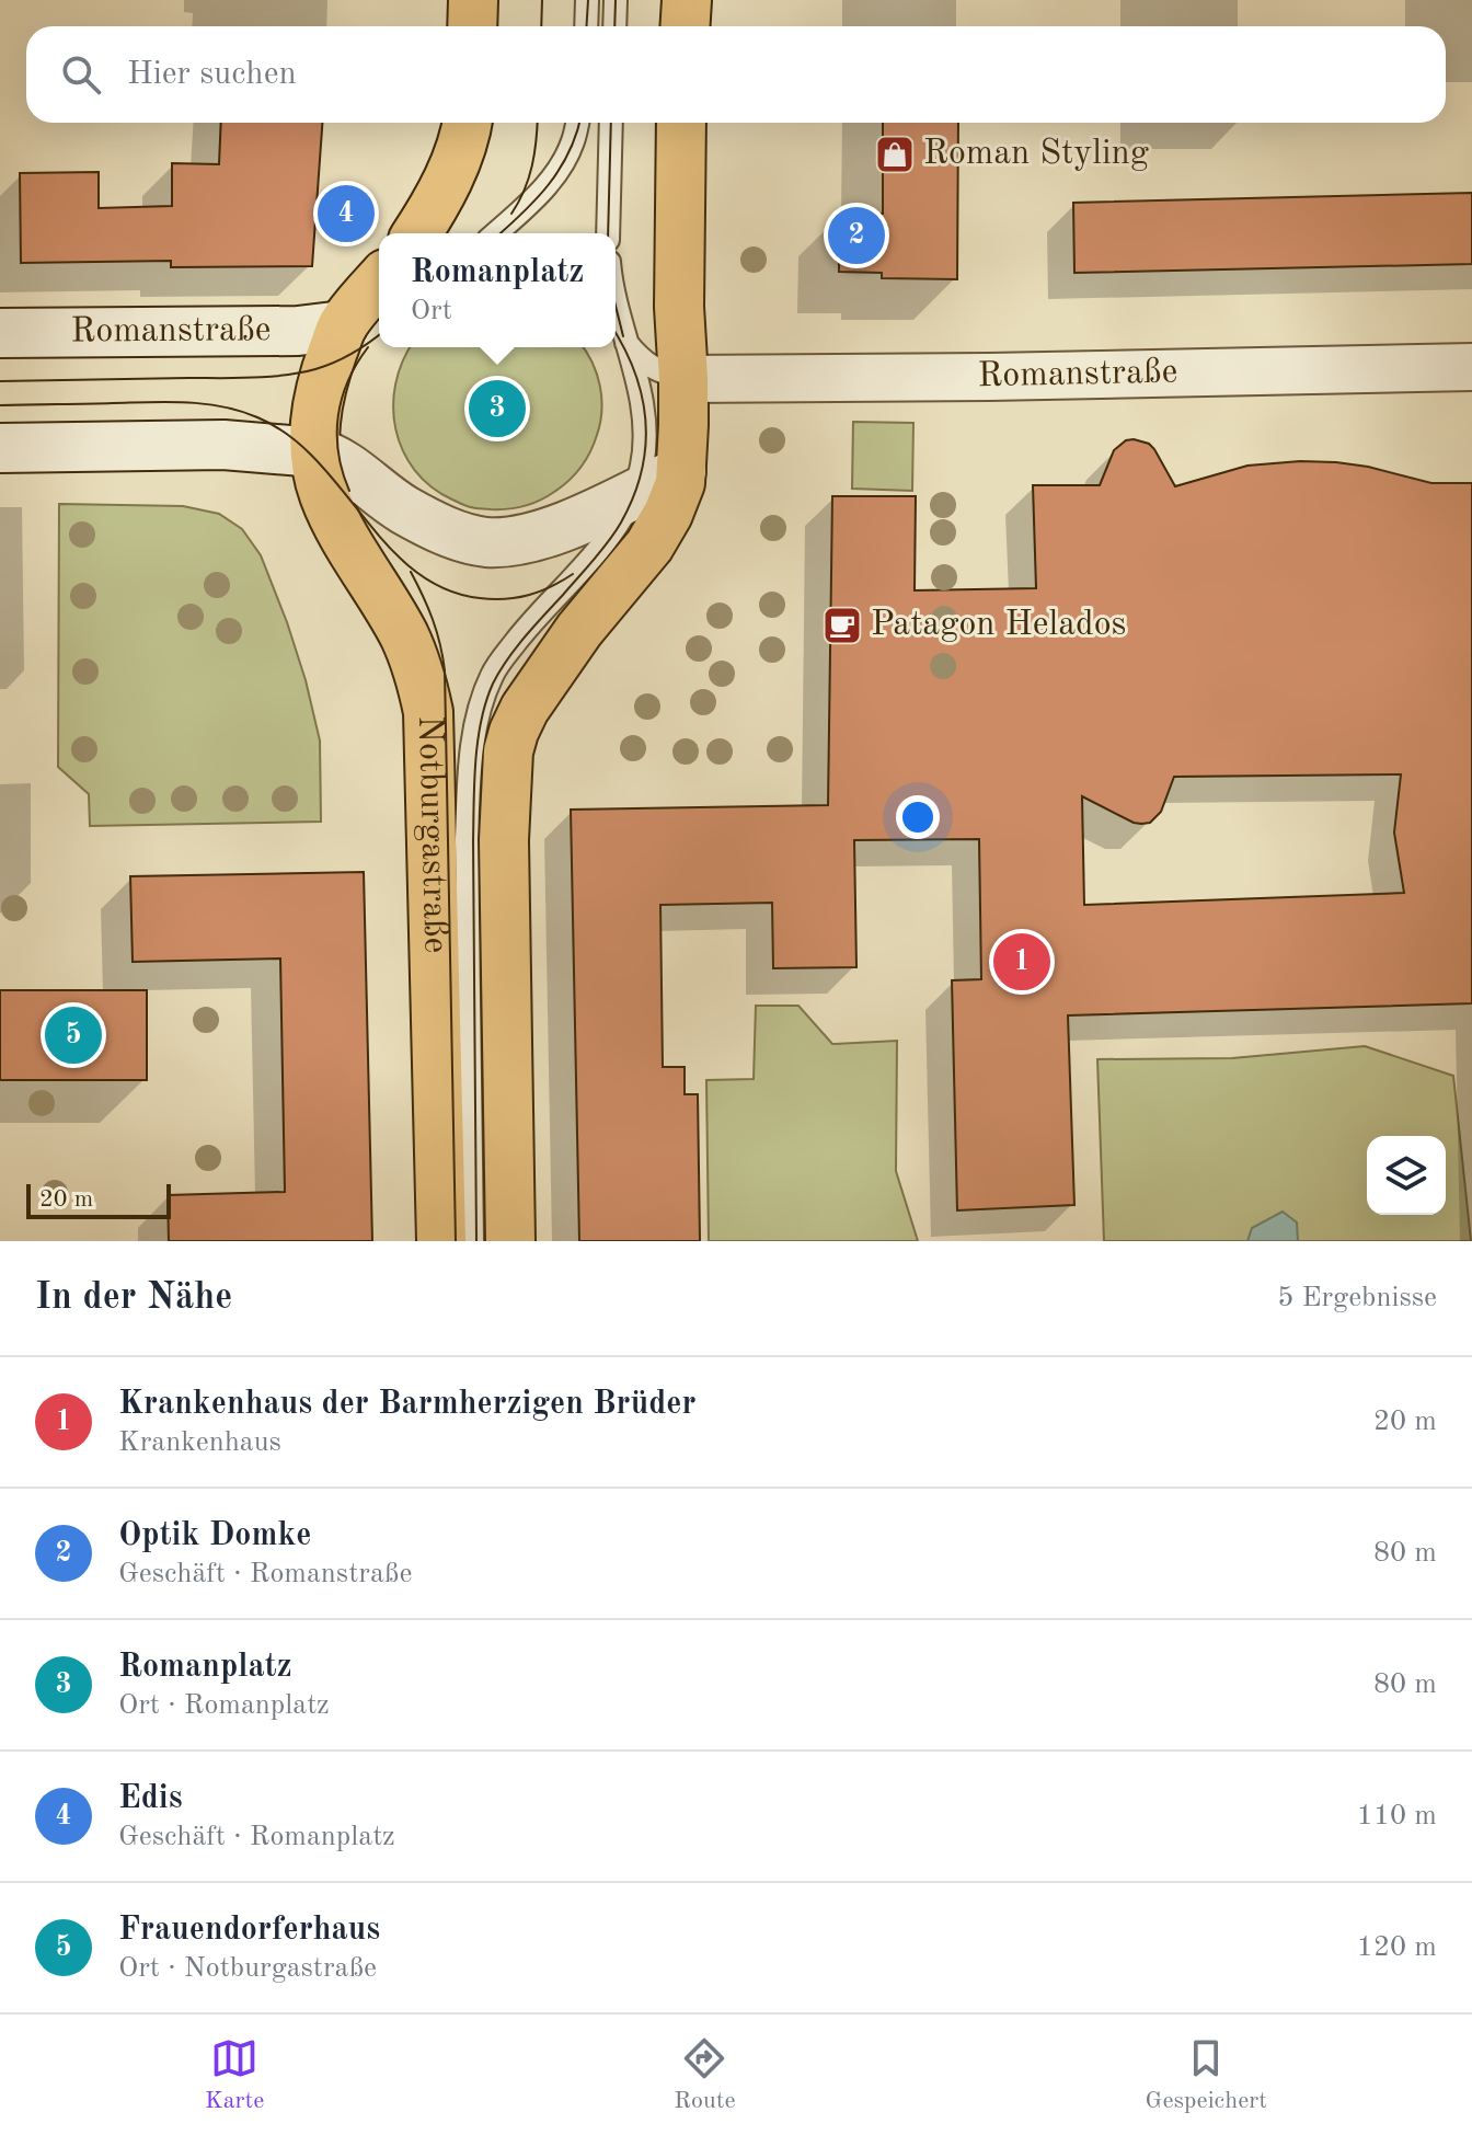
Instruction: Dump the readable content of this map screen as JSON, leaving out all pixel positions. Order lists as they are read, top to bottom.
{
  "streets": {
    "main road": ["Romanstraße", "Notburgastraße"]
  },
  "crossings": [
    ["Romanstraße", "Notburgastraße"]
  ],
  "places": {
    "shop": ["Roman Styling"],
    "cafe": ["Patagon Helados"]
  },
  "scale_bar": "20 m",
  "page": {
    "search": "Hier suchen",
    "pins": [
      "4",
      "2",
      "3",
      "1",
      "5"
    ],
    "popup": ["Romanplatz", "Ort"],
    "scale": "20 m",
    "heading": ["In der Nähe", "5 Ergebnisse"],
    "list": [
      {
        "mark": "1",
        "name": "Krankenhaus der Barmherzigen Brüder",
        "note": "Krankenhaus",
        "value": "20 m"
      },
      {
        "mark": "2",
        "name": "Optik Domke",
        "note": "Geschäft · Romanstraße",
        "value": "80 m"
      },
      {
        "mark": "3",
        "name": "Romanplatz",
        "note": "Ort · Romanplatz",
        "value": "80 m"
      },
      {
        "mark": "4",
        "name": "Edis",
        "note": "Geschäft · Romanplatz",
        "value": "110 m"
      },
      {
        "mark": "5",
        "name": "Frauendorferhaus",
        "note": "Ort · Notburgastraße",
        "value": "120 m"
      }
    ],
    "nav": ["Karte", "Route", "Gespeichert"]
  }
}
